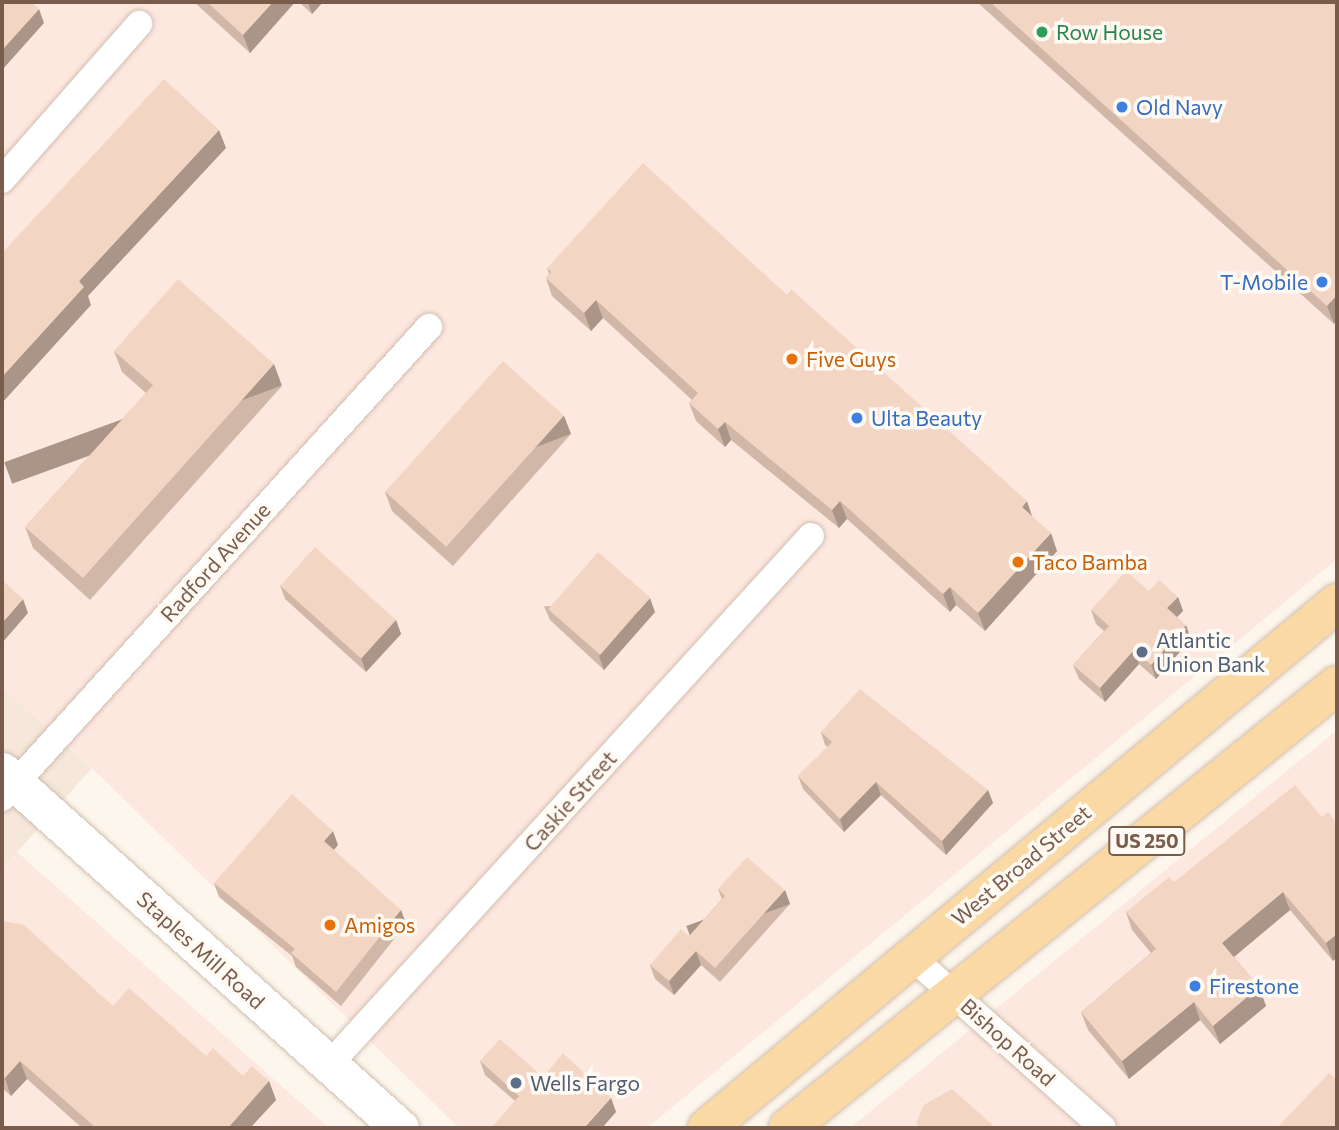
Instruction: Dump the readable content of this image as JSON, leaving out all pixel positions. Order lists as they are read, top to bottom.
{
  "streets": {
    "main road": ["US 250", "West Broad Street"],
    "street": [
      "Radford Avenue",
      "Caskie Street",
      "Staples Mill Road",
      "Bishop Road"
    ]
  },
  "crossings": [
    ["Radford Avenue", "Staples Mill Road"],
    ["Caskie Street", "Staples Mill Road"],
    ["US 250", "Bishop Road"],
    ["West Broad Street", "Bishop Road"]
  ],
  "places": [
    "Row House",
    "Old Navy",
    "T-Mobile",
    "Five Guys",
    "Ulta Beauty",
    "Taco Bamba",
    "Atlantic Union Bank",
    "Amigos",
    "Firestone",
    "Wells Fargo"
  ]
}
